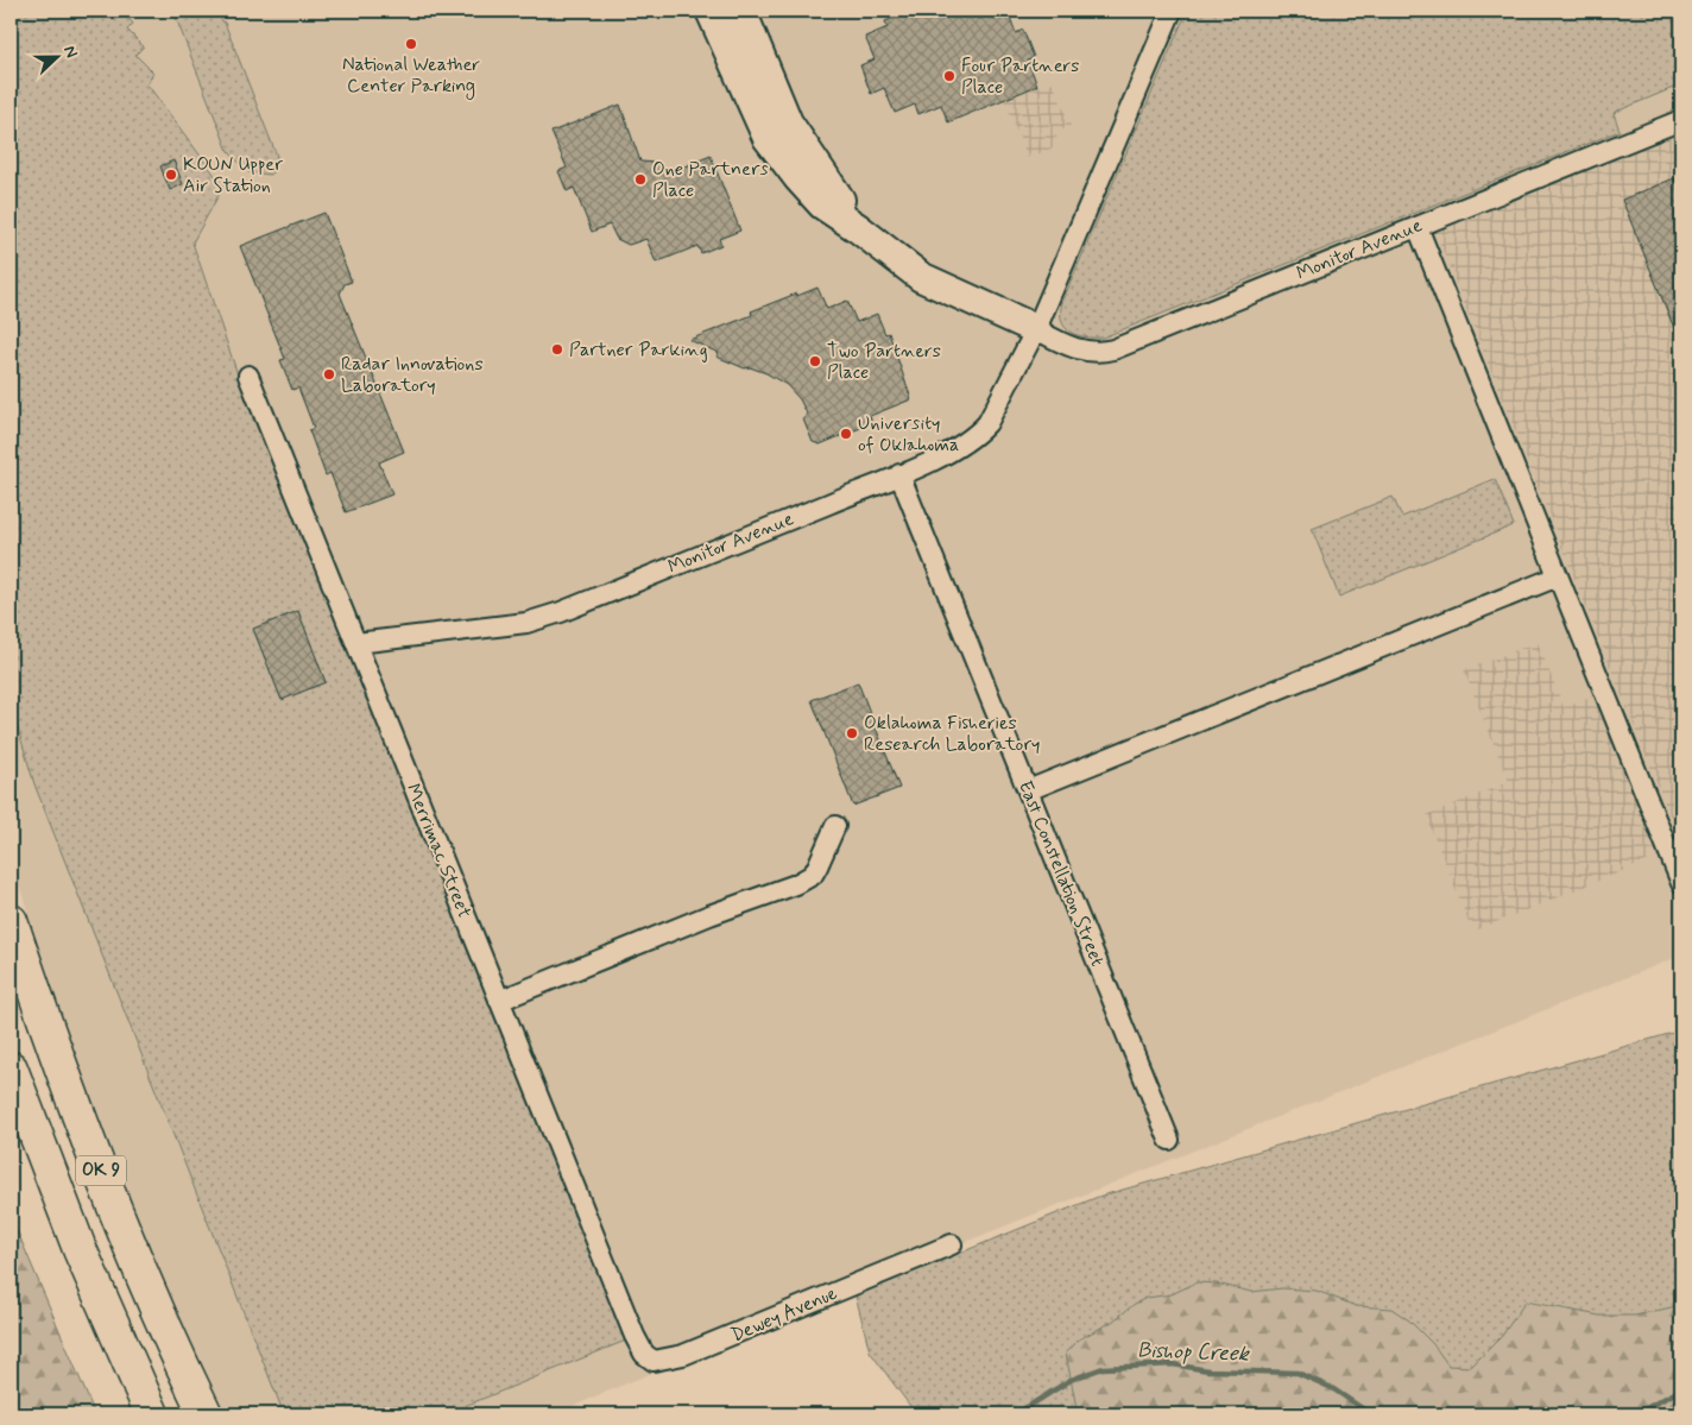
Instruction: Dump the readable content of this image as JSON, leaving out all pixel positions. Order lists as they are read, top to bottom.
{
  "streets": {
    "highway": ["OK 9"],
    "street": [
      "Monitor Avenue",
      "Merrimac Street",
      "East Constellation Street",
      "Dewey Avenue"
    ]
  },
  "crossings": [
    ["Monitor Avenue", "Merrimac Street"],
    ["Monitor Avenue", "East Constellation Street"],
    ["Merrimac Street", "Dewey Avenue"]
  ],
  "water": ["Bishop Creek"],
  "places": [
    "National Weather Center Parking",
    "Four Partners Place",
    "KOUN Upper Air Station",
    "One Partners Place",
    "Partner Parking",
    "Two Partners Place",
    "Radar Innovations Laboratory",
    "University of Oklahoma",
    "Oklahoma Fisheries Research Laboratory"
  ],
  "north": "right"
}
